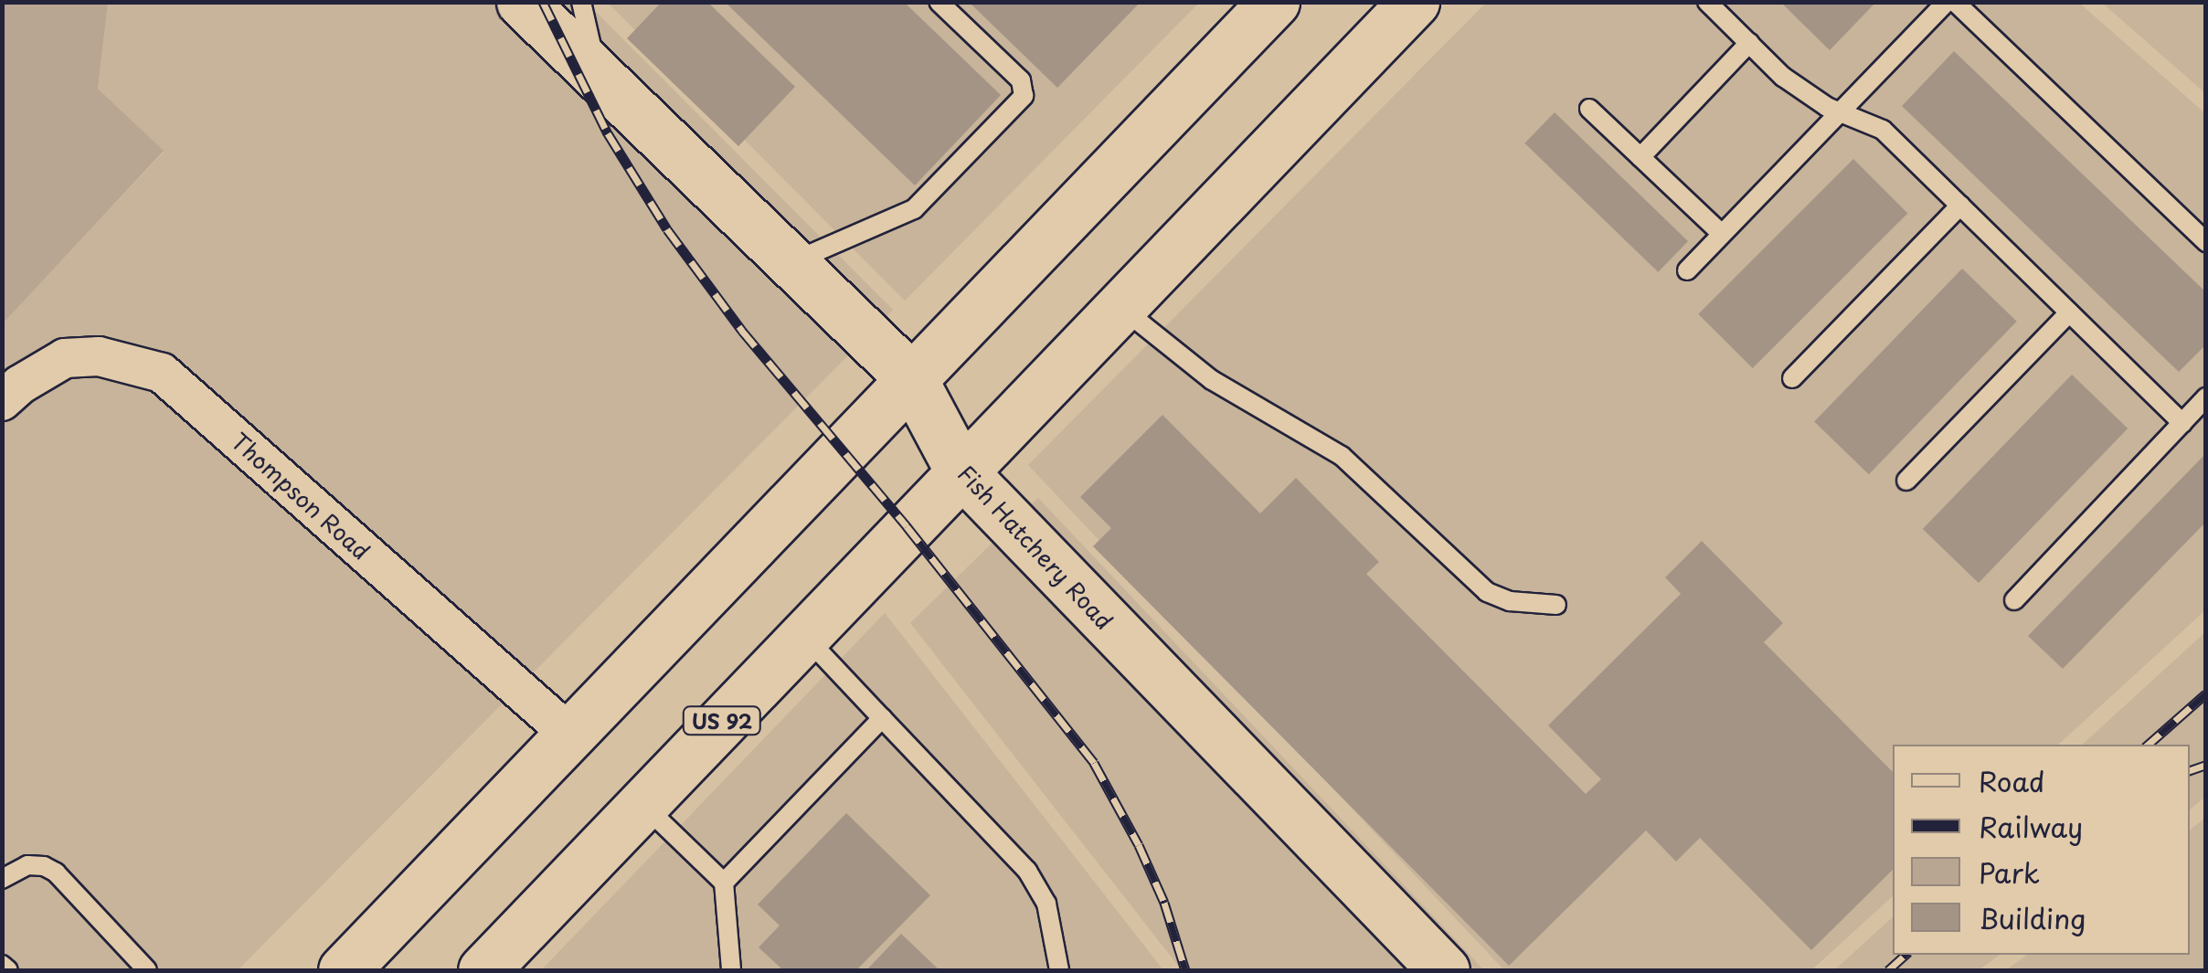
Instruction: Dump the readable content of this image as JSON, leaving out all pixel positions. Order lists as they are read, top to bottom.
{
  "streets": {
    "main road": ["Fish Hatchery Road", "US 92"],
    "street": ["Thompson Road"]
  },
  "crossings": [
    ["Fish Hatchery Road", "US 92"]
  ],
  "legend": [
    "Road",
    "Railway",
    "Park",
    "Building"
  ]
}
